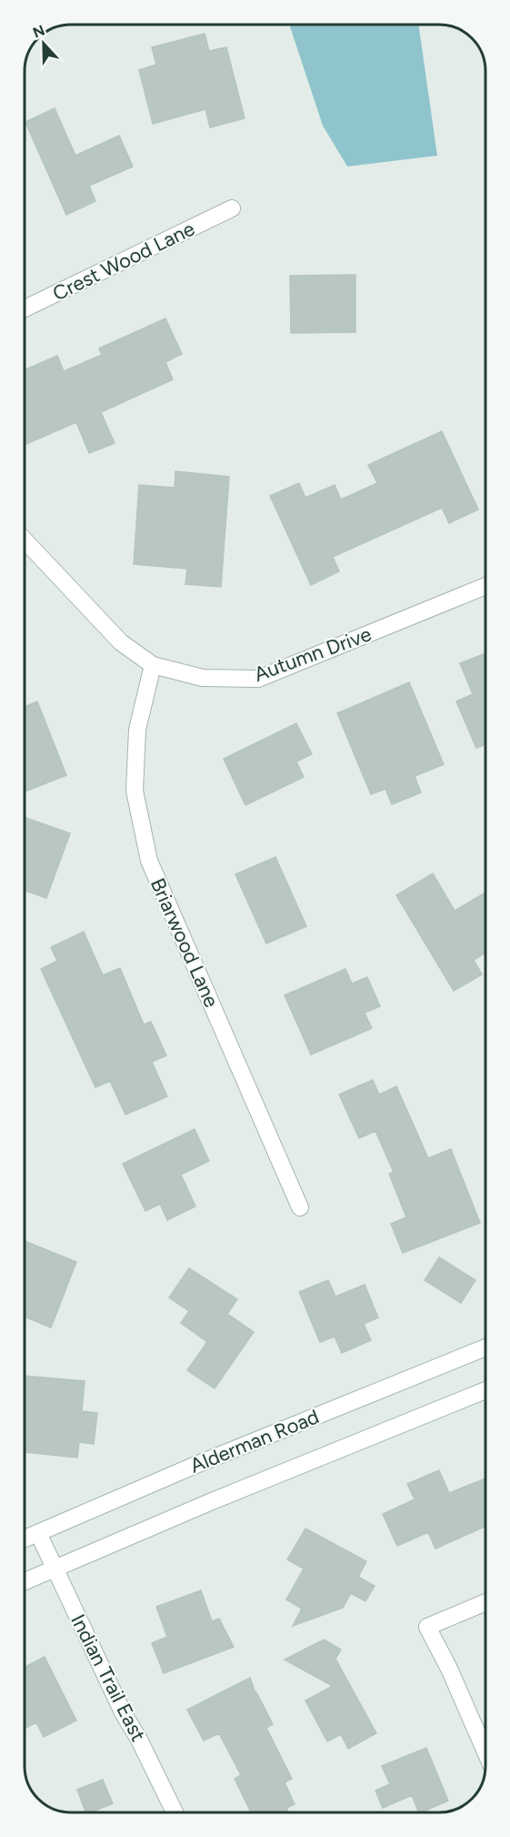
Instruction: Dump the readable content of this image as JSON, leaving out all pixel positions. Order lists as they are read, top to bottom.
{
  "streets": {
    "street": [
      "Crest Wood Lane",
      "Autumn Drive",
      "Briarwood Lane",
      "Alderman Road",
      "Indian Trail East"
    ]
  },
  "crossings": [
    ["Autumn Drive", "Briarwood Lane"],
    ["Alderman Road", "Indian Trail East"]
  ],
  "north": "top"
}
